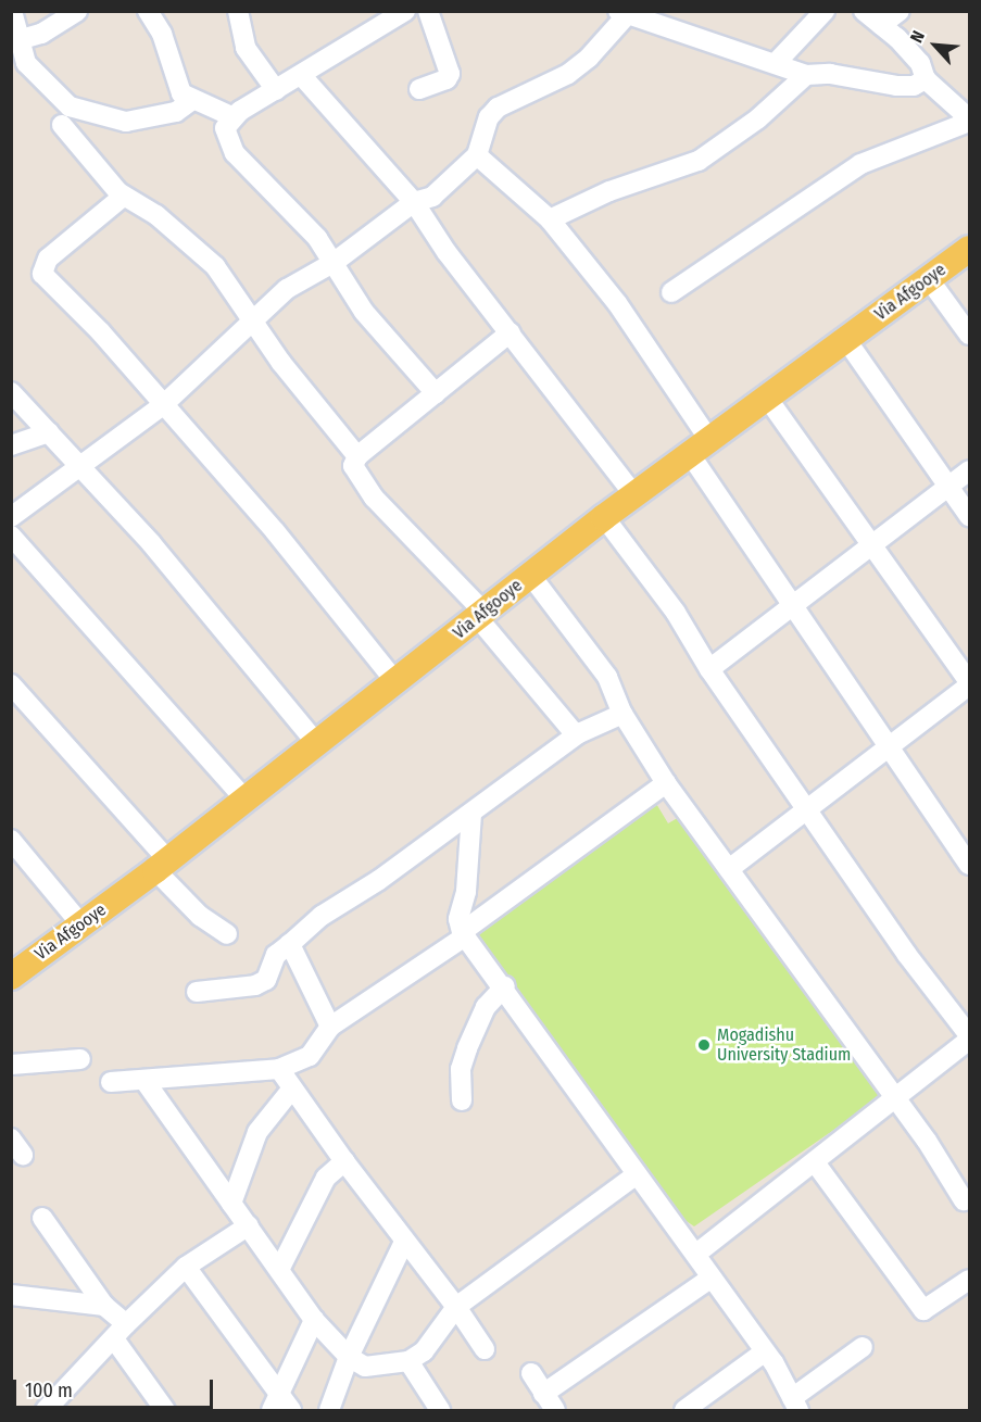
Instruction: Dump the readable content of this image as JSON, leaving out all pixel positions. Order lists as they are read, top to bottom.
{
  "streets": {
    "main road": ["Via Afgooye"]
  },
  "places": ["Mogadishu University Stadium"],
  "scale_bar": "100 m",
  "north": "top left"
}
